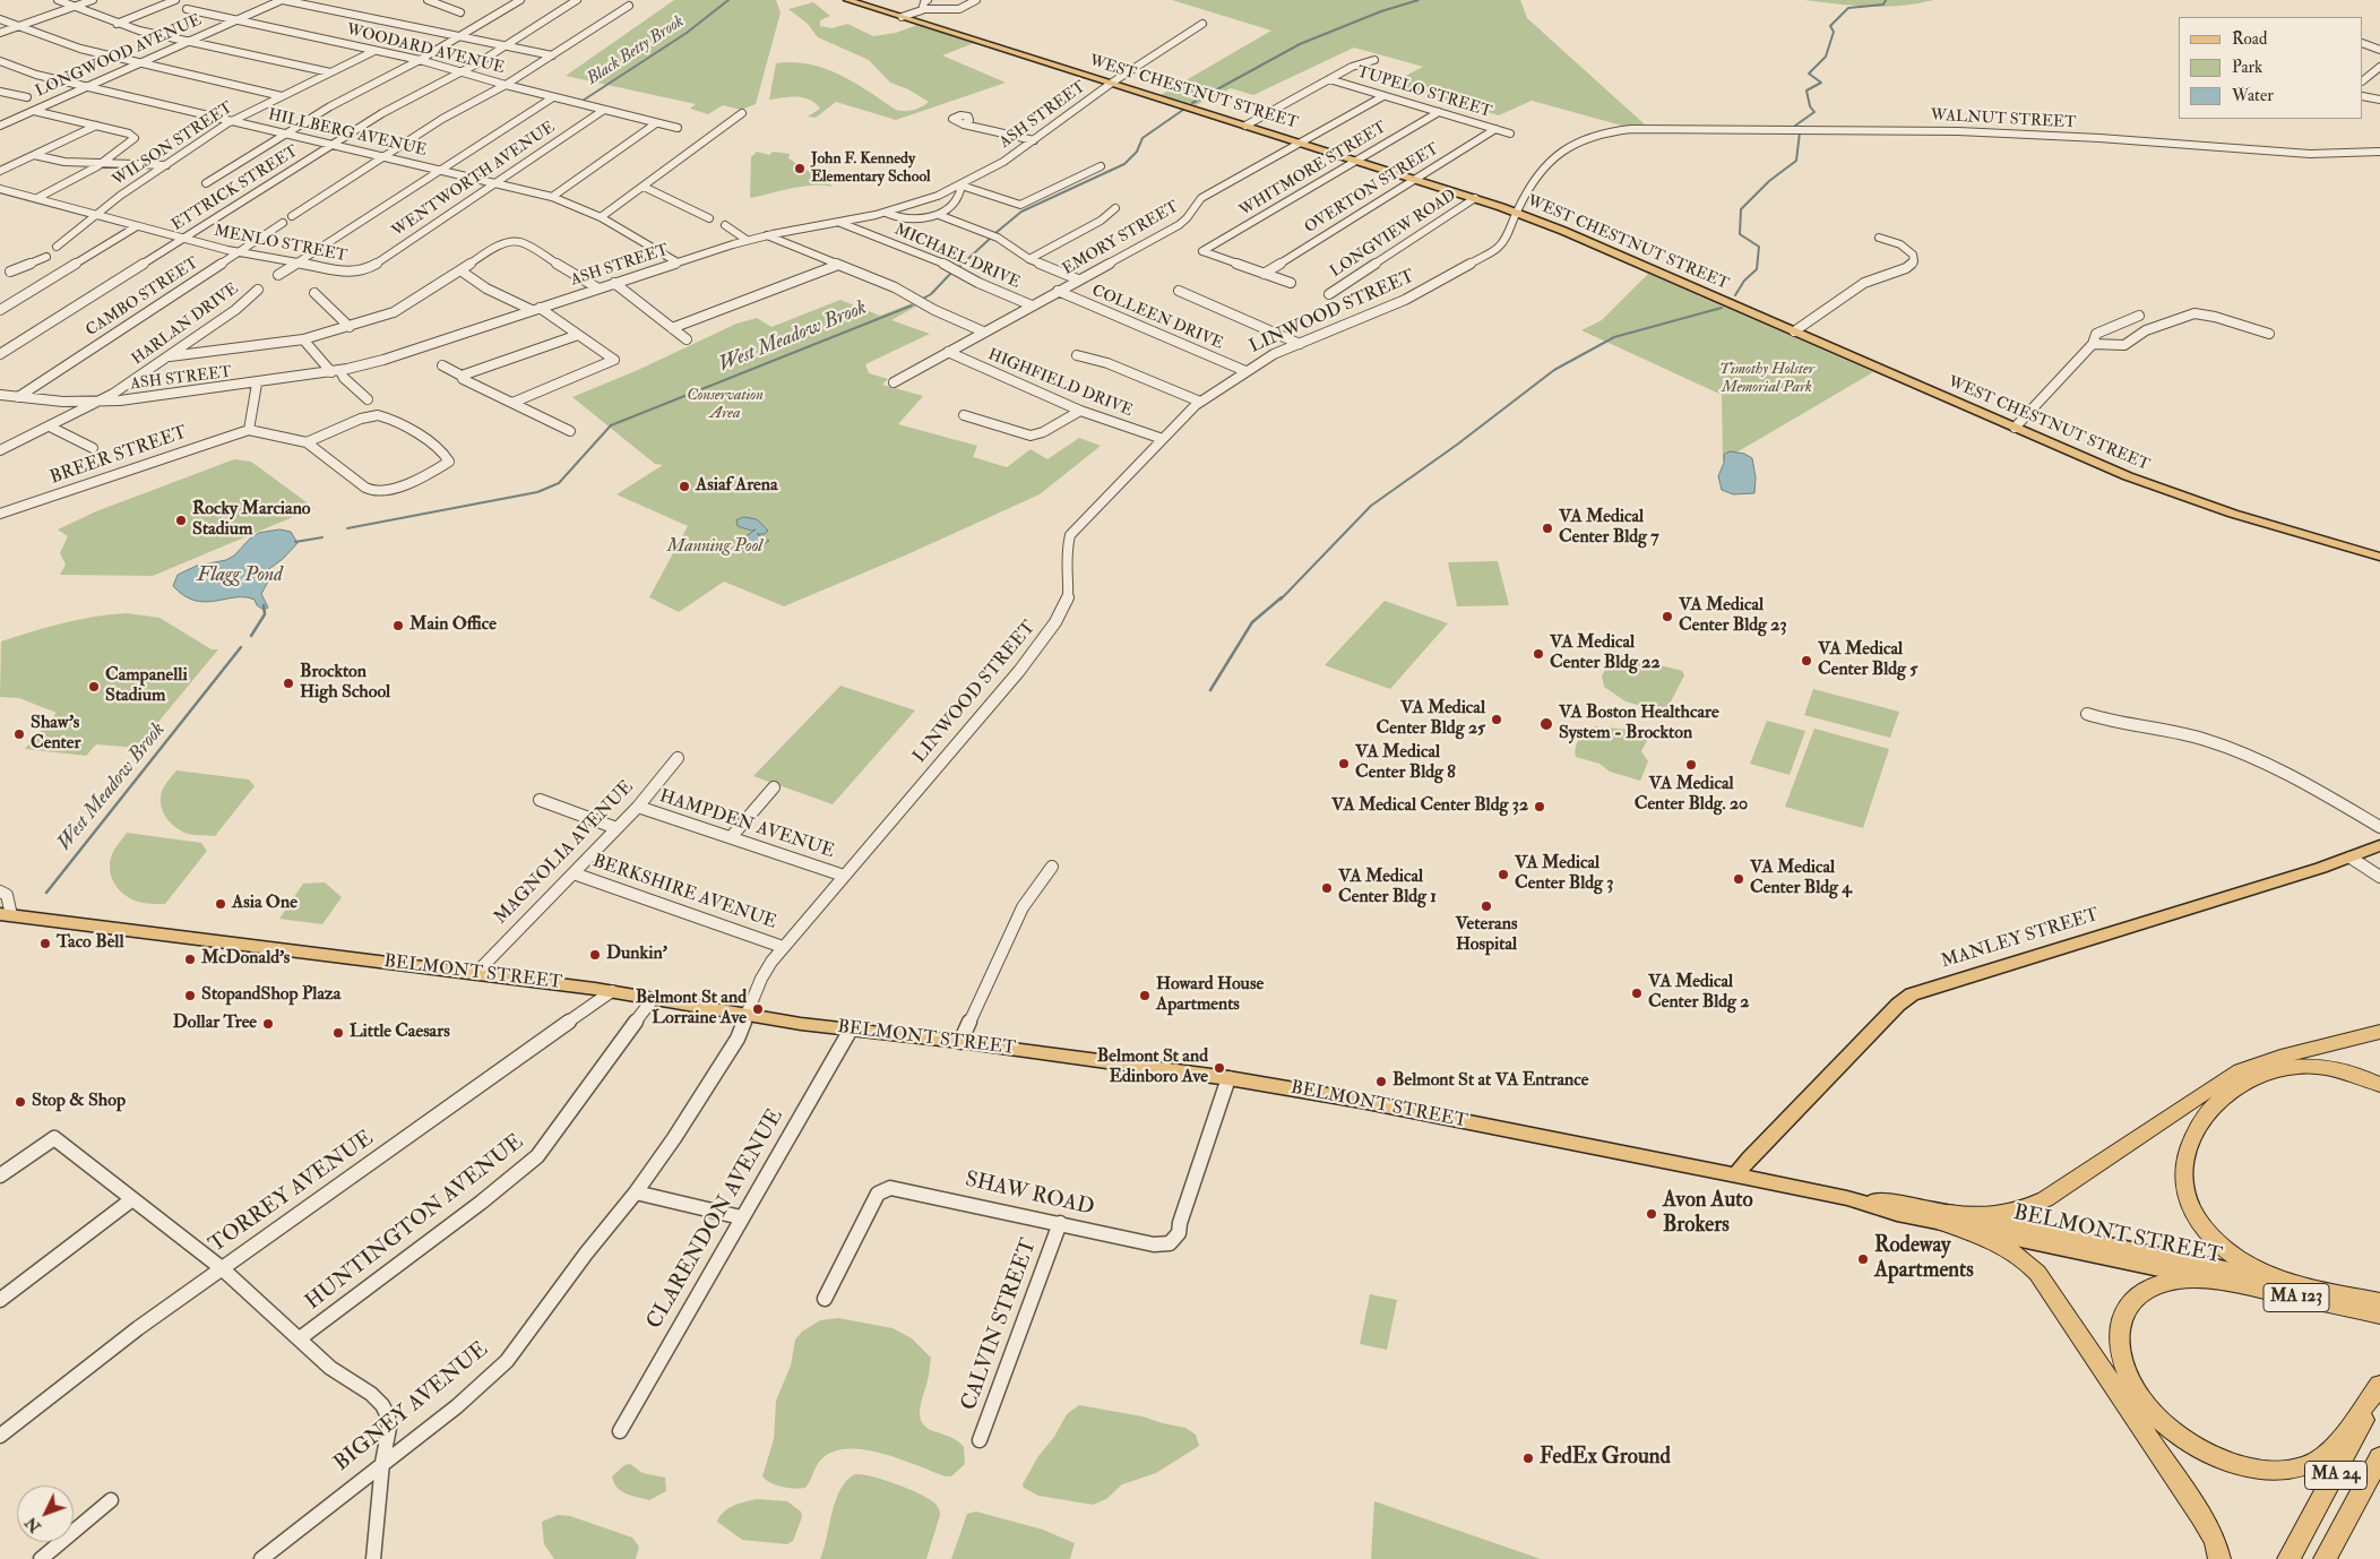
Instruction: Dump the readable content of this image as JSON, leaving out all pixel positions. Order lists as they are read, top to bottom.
{
  "streets": {
    "highway": ["BELMONT STREET", "MA 123", "MA 24"],
    "main road": ["WEST CHESTNUT STREET", "MANLEY STREET"],
    "street": [
      "WOODARD AVENUE",
      "LONGWOOD AVENUE",
      "TUPELO STREET",
      "ASH STREET",
      "WALNUT STREET",
      "HILLBERG AVENUE",
      "WILSON STREET",
      "WHITMORE STREET",
      "WENTWORTH AVENUE",
      "ETTRICK STREET",
      "OVERTON STREET",
      "LONGVIEW ROAD",
      "EMORY STREET",
      "MENLO STREET",
      "MICHAEL DRIVE",
      "CAMBO STREET",
      "LINWOOD STREET",
      "COLLEEN DRIVE",
      "HARLAN DRIVE",
      "HIGHFIELD DRIVE",
      "BREER STREET",
      "HAMPDEN AVENUE",
      "MAGNOLIA AVENUE",
      "BERKSHIRE AVENUE",
      "TORREY AVENUE",
      "SHAW ROAD",
      "CLARENDON AVENUE",
      "HUNTINGTON AVENUE",
      "CALVIN STREET",
      "BIGNEY AVENUE"
    ]
  },
  "crossings": [
    ["WOODARD AVENUE", "LONGWOOD AVENUE"],
    ["WOODARD AVENUE", "WILSON STREET"],
    ["WOODARD AVENUE", "WENTWORTH AVENUE"],
    ["WOODARD AVENUE", "ETTRICK STREET"],
    ["LONGWOOD AVENUE", "HILLBERG AVENUE"],
    ["WEST CHESTNUT STREET", "ASH STREET"],
    ["WEST CHESTNUT STREET", "WHITMORE STREET"],
    ["WEST CHESTNUT STREET", "OVERTON STREET"],
    ["WEST CHESTNUT STREET", "LONGVIEW ROAD"],
    ["WEST CHESTNUT STREET", "EMORY STREET"],
    ["WEST CHESTNUT STREET", "LINWOOD STREET"],
    ["TUPELO STREET", "WHITMORE STREET"],
    ["TUPELO STREET", "OVERTON STREET"],
    ["TUPELO STREET", "EMORY STREET"],
    ["ASH STREET", "HILLBERG AVENUE"],
    ["ASH STREET", "MICHAEL DRIVE"],
    ["ASH STREET", "CAMBO STREET"],
    ["ASH STREET", "HARLAN DRIVE"],
    ["WALNUT STREET", "LINWOOD STREET"],
    ["HILLBERG AVENUE", "WILSON STREET"],
    ["HILLBERG AVENUE", "WENTWORTH AVENUE"],
    ["HILLBERG AVENUE", "ETTRICK STREET"],
    ["WILSON STREET", "MENLO STREET"],
    ["WHITMORE STREET", "OVERTON STREET"],
    ["WENTWORTH AVENUE", "MENLO STREET"],
    ["ETTRICK STREET", "MENLO STREET"],
    ["EMORY STREET", "MICHAEL DRIVE"],
    ["EMORY STREET", "COLLEEN DRIVE"],
    ["EMORY STREET", "HIGHFIELD DRIVE"],
    ["MENLO STREET", "CAMBO STREET"],
    ["LINWOOD STREET", "COLLEEN DRIVE"],
    ["LINWOOD STREET", "HIGHFIELD DRIVE"],
    ["LINWOOD STREET", "HAMPDEN AVENUE"],
    ["LINWOOD STREET", "BERKSHIRE AVENUE"],
    ["LINWOOD STREET", "BELMONT STREET"],
    ["LINWOOD STREET", "BIGNEY AVENUE"],
    ["HAMPDEN AVENUE", "MAGNOLIA AVENUE"],
    ["MAGNOLIA AVENUE", "BERKSHIRE AVENUE"],
    ["MAGNOLIA AVENUE", "BELMONT STREET"],
    ["MANLEY STREET", "BELMONT STREET"],
    ["BELMONT STREET", "TORREY AVENUE"],
    ["BELMONT STREET", "SHAW ROAD"],
    ["BELMONT STREET", "CLARENDON AVENUE"],
    ["BELMONT STREET", "HUNTINGTON AVENUE"],
    ["BELMONT STREET", "BIGNEY AVENUE"],
    ["SHAW ROAD", "CALVIN STREET"]
  ],
  "water": ["Black Betty Brook", "West Meadow Brook", "Flagg Pond"],
  "parks": ["Timothy Holster Memorial Park", "Conservation Area", "Manning Pool"],
  "places": [
    "John F. Kennedy Elementary School",
    "Asiaf Arena",
    "Rocky Marciano Stadium",
    "VA Medical Center Bldg 7",
    "VA Medical Center Bldg 23",
    "Main Office",
    "VA Medical Center Bldg 22",
    "VA Medical Center Bldg 5",
    "Brockton High School",
    "Campanelli Stadium",
    "VA Medical Center Bldg 25",
    "VA Boston Healthcare System - Brockton",
    "Shaw's Center",
    "VA Medical Center Bldg 8",
    "VA Medical Center Bldg. 20",
    "VA Medical Center Bldg 32",
    "VA Medical Center Bldg 3",
    "VA Medical Center Bldg 4",
    "VA Medical Center Bldg 1",
    "Asia One",
    "Veterans Hospital",
    "Taco Bell",
    "Dunkin'",
    "McDonald's",
    "VA Medical Center Bldg 2",
    "StopandShop Plaza",
    "Howard House Apartments",
    "Belmont St and Lorraine Ave",
    "Dollar Tree",
    "Little Caesars",
    "Belmont St and Edinboro Ave",
    "Belmont St at VA Entrance",
    "Stop & Shop",
    "Avon Auto Brokers",
    "Rodeway Apartments",
    "FedEx Ground"
  ],
  "legend": ["Road", "Park", "Water"],
  "north": "bottom left"
}
